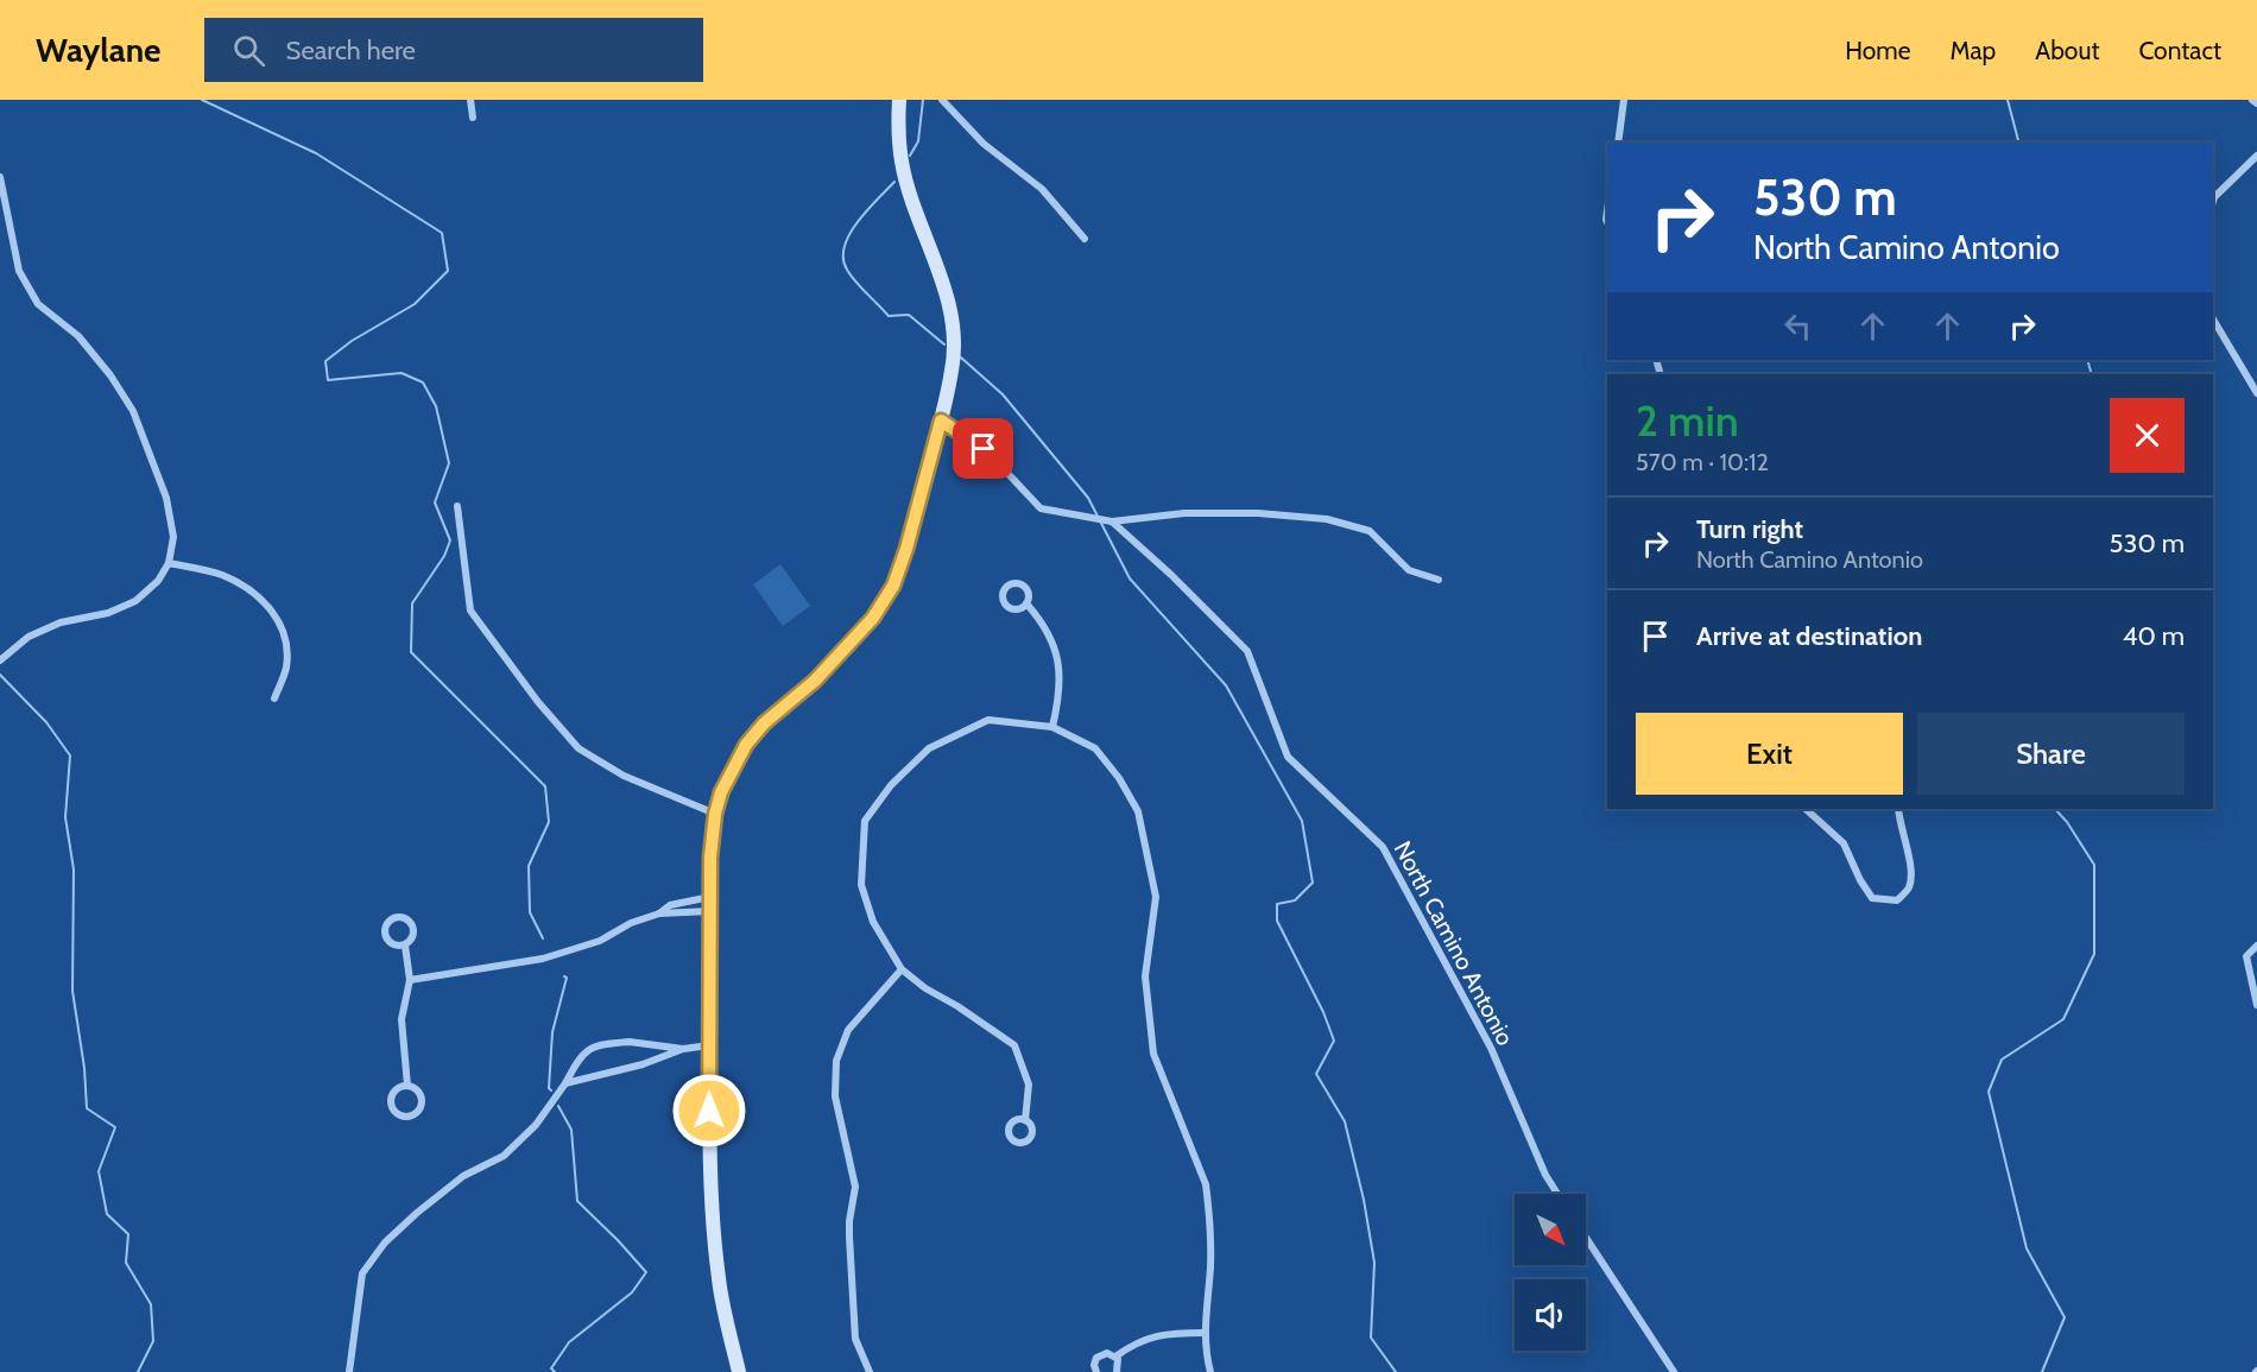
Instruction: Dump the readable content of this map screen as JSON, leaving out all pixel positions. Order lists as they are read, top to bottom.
{
  "streets": {
    "street": ["North Camino Antonio"]
  },
  "north": "bottom right",
  "page": {
    "header": "Waylane",
    "search": "Search here",
    "nav": [
      "Home",
      "Map",
      "About",
      "Contact"
    ],
    "turn": ["530 m", "North Camino Antonio"],
    "heading": ["2 min", "570 m · 10:12"],
    "list": [
      {
        "name": "Turn right",
        "note": "North Camino Antonio",
        "value": "530 m"
      },
      {
        "name": "Arrive at destination",
        "value": "40 m"
      }
    ],
    "buttons": ["Exit", "Share"]
  }
}
